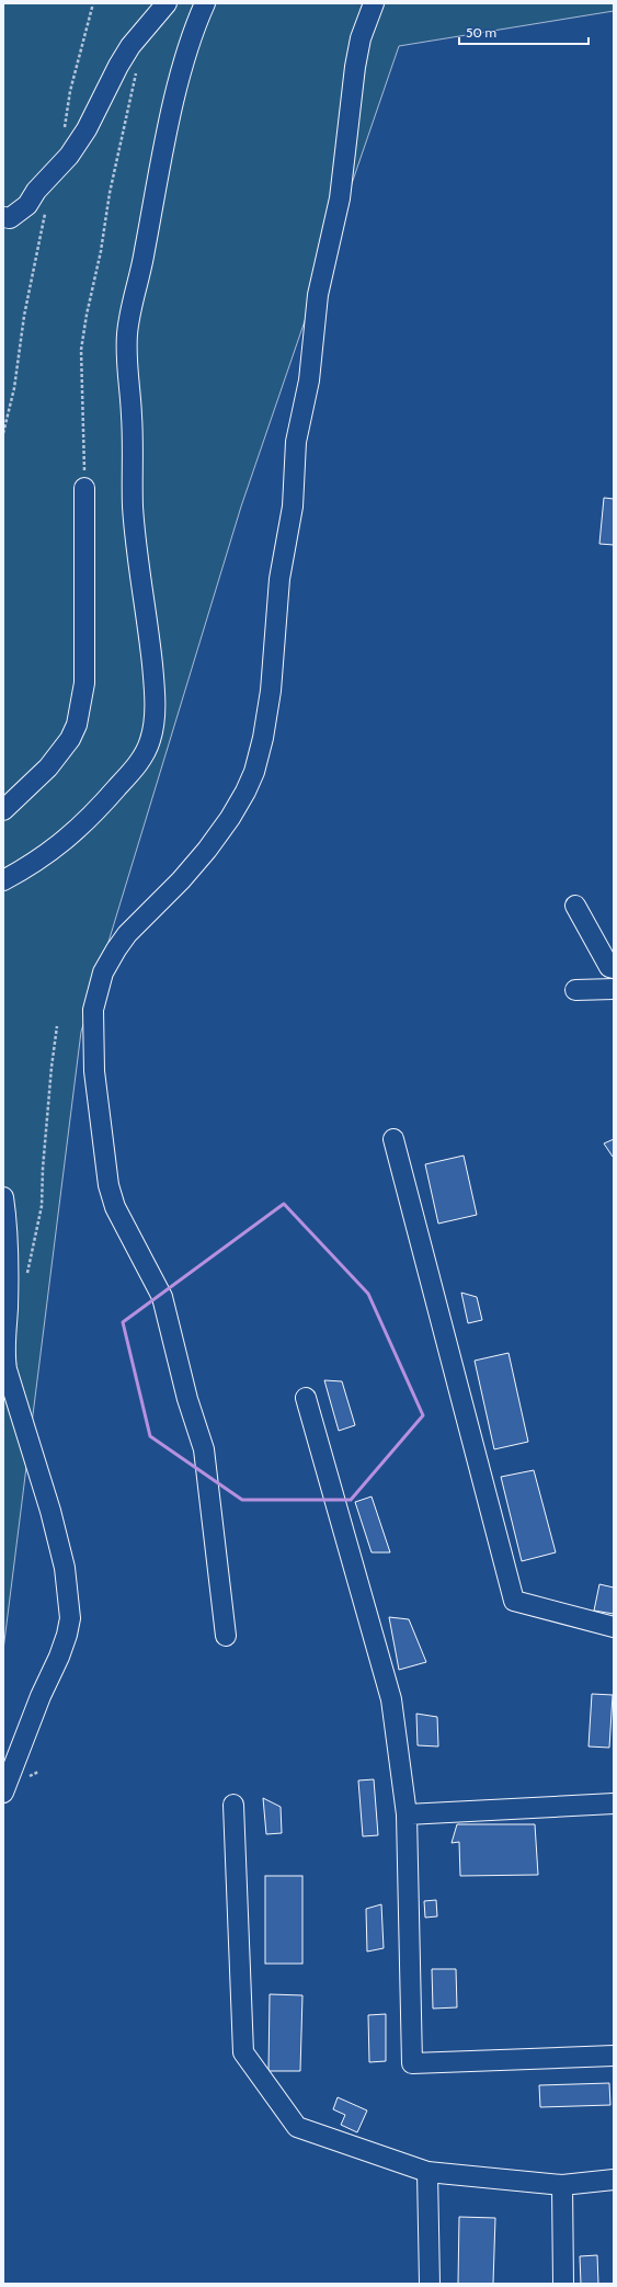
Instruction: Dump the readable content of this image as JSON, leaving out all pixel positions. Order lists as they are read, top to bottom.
{
  "scale_bar": "50 m"
}
